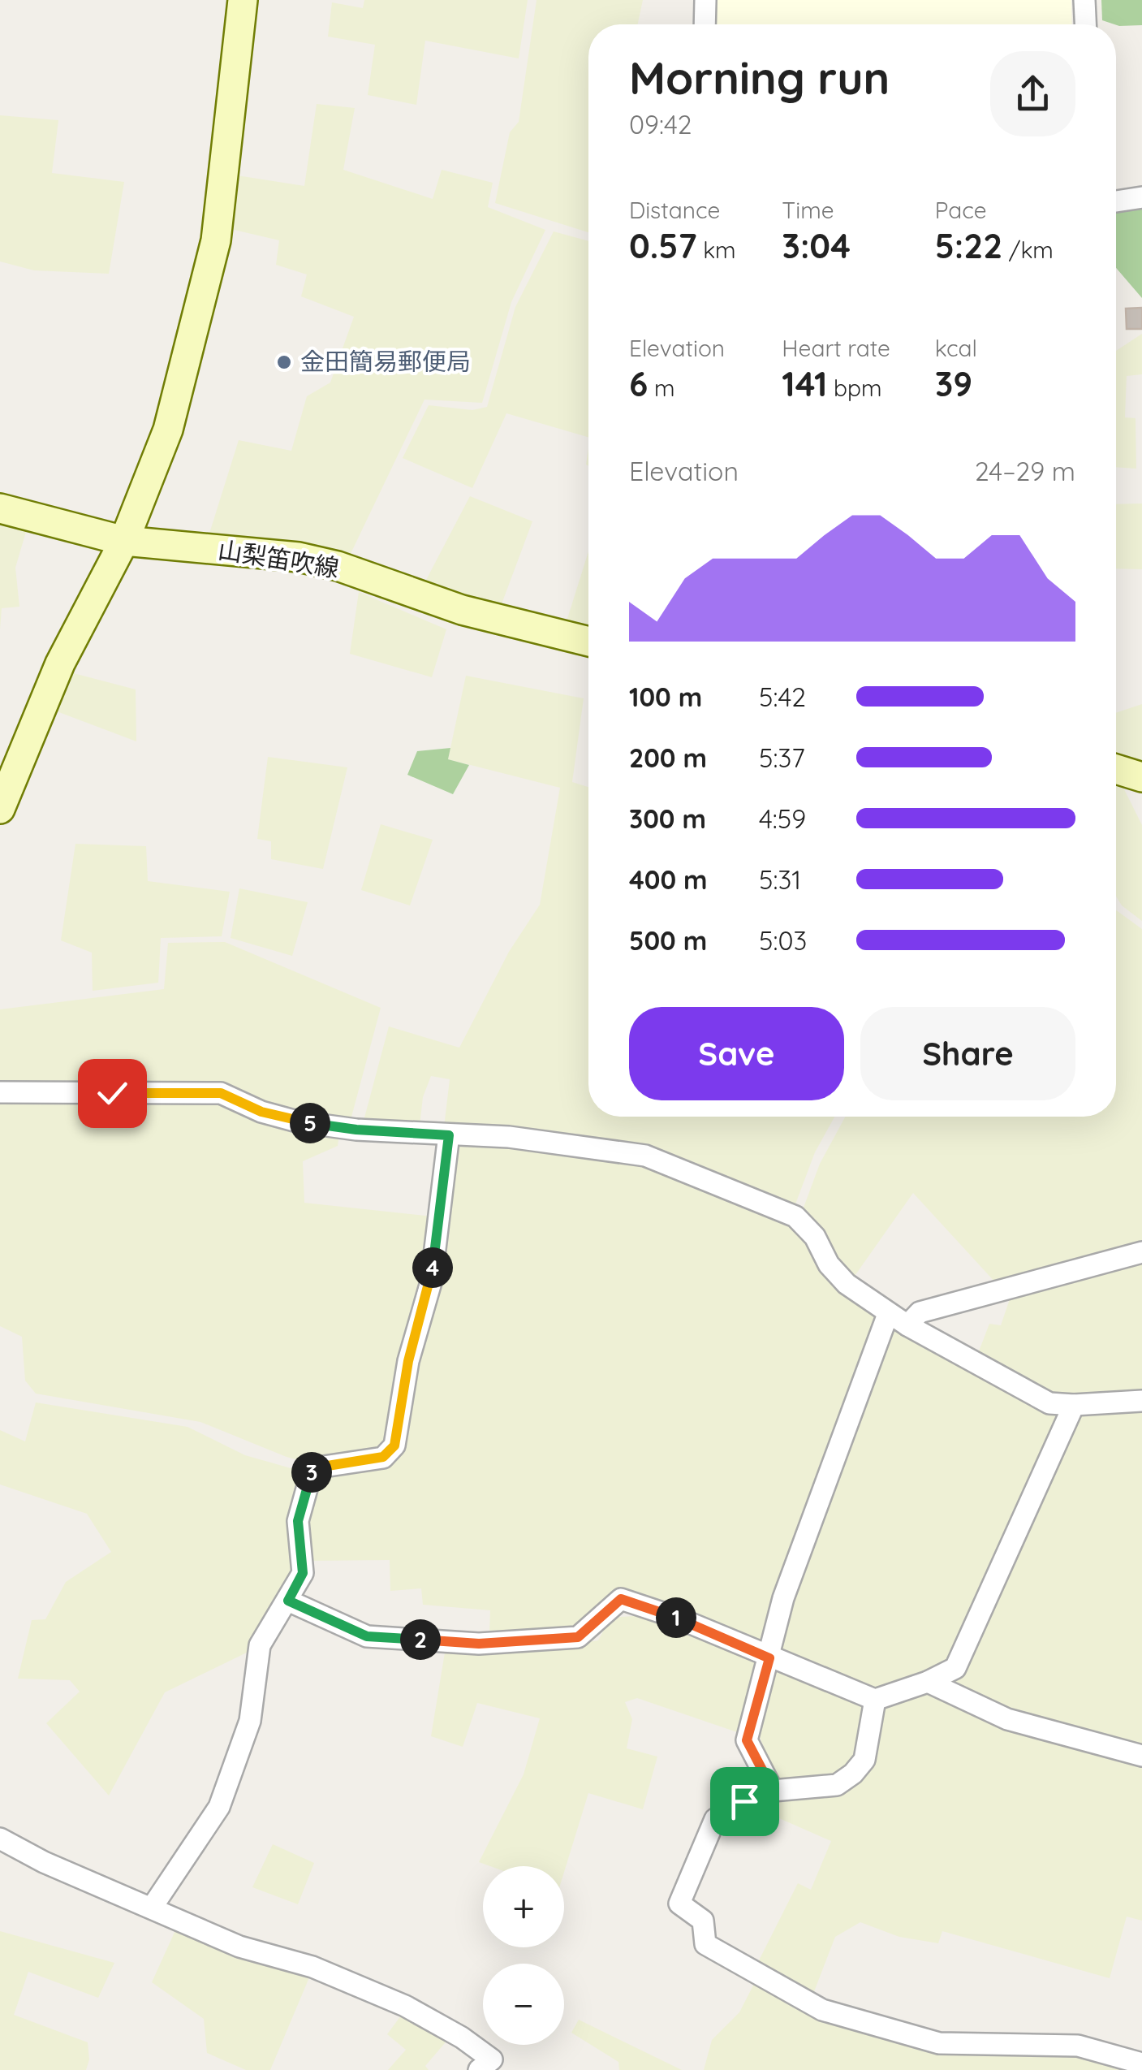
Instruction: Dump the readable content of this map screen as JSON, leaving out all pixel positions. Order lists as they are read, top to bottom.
{
  "streets": {
    "street": ["山梨笛吹線"]
  },
  "places": ["金田簡易郵便局"],
  "page": {
    "heading": ["Morning run", "09:42"],
    "stats": [
      ["Distance", "0.57 km"],
      ["Time", "3:04"],
      ["Pace", "5:22 /km"],
      ["Elevation", "6 m"],
      ["Heart rate", "141 bpm"],
      ["kcal", "39"]
    ],
    "chart": ["Elevation", "24–29 m"],
    "list": [
      {
        "name": "100 m",
        "note": "5:42"
      },
      {
        "name": "200 m",
        "note": "5:37"
      },
      {
        "name": "300 m",
        "note": "4:59"
      },
      {
        "name": "400 m",
        "note": "5:31"
      },
      {
        "name": "500 m",
        "note": "5:03"
      }
    ],
    "buttons": ["Save", "Share"],
    "pins": [
      "5",
      "4",
      "3",
      "1",
      "2"
    ],
    "map_buttons": ["+", "−"]
  }
}
